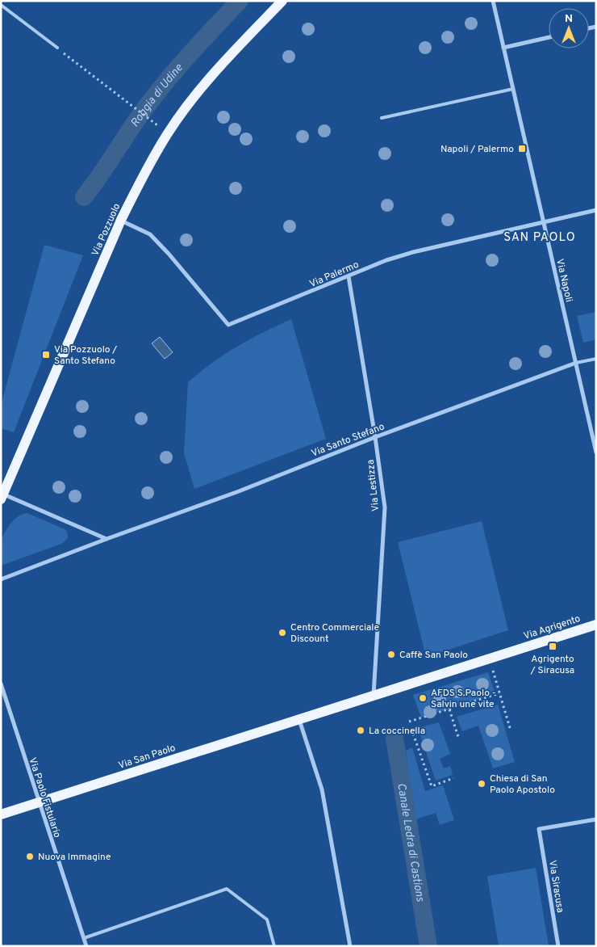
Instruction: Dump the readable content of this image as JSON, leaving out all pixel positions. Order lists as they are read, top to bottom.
{
  "streets": {
    "main road": ["Via Pozzuolo", "Via Agrigento", "Via San Paolo"],
    "street": [
      "Via Palermo",
      "Via Napoli",
      "Via Santo Stefano",
      "Via Lestizza",
      "Via Paolo Fistulario",
      "Via Siracusa"
    ]
  },
  "crossings": [
    ["Via Pozzuolo", "Via Palermo"],
    ["Via Palermo", "Via Napoli"],
    ["Via Palermo", "Via Lestizza"],
    ["Via Napoli", "Via Santo Stefano"],
    ["Via Santo Stefano", "Via Lestizza"],
    ["Via Lestizza", "Via San Paolo"],
    ["Via Agrigento", "Via San Paolo"],
    ["Via San Paolo", "Via Paolo Fistulario"]
  ],
  "districts": ["SAN PAOLO"],
  "water": ["Roggia di Udine", "Canale Ledra di Castions"],
  "places": {
    "transit": ["Napoli / Palermo", "Via Pozzuolo / Santo Stefano", "Agrigento / Siracusa"],
    "other": [
      "Centro Commerciale Discount",
      "Caffè San Paolo",
      "AFDS S.Paolo - Salvin une vite",
      "La coccinella",
      "Chiesa di San Paolo Apostolo",
      "Nuova Immagine"
    ]
  },
  "north": "top"
}
